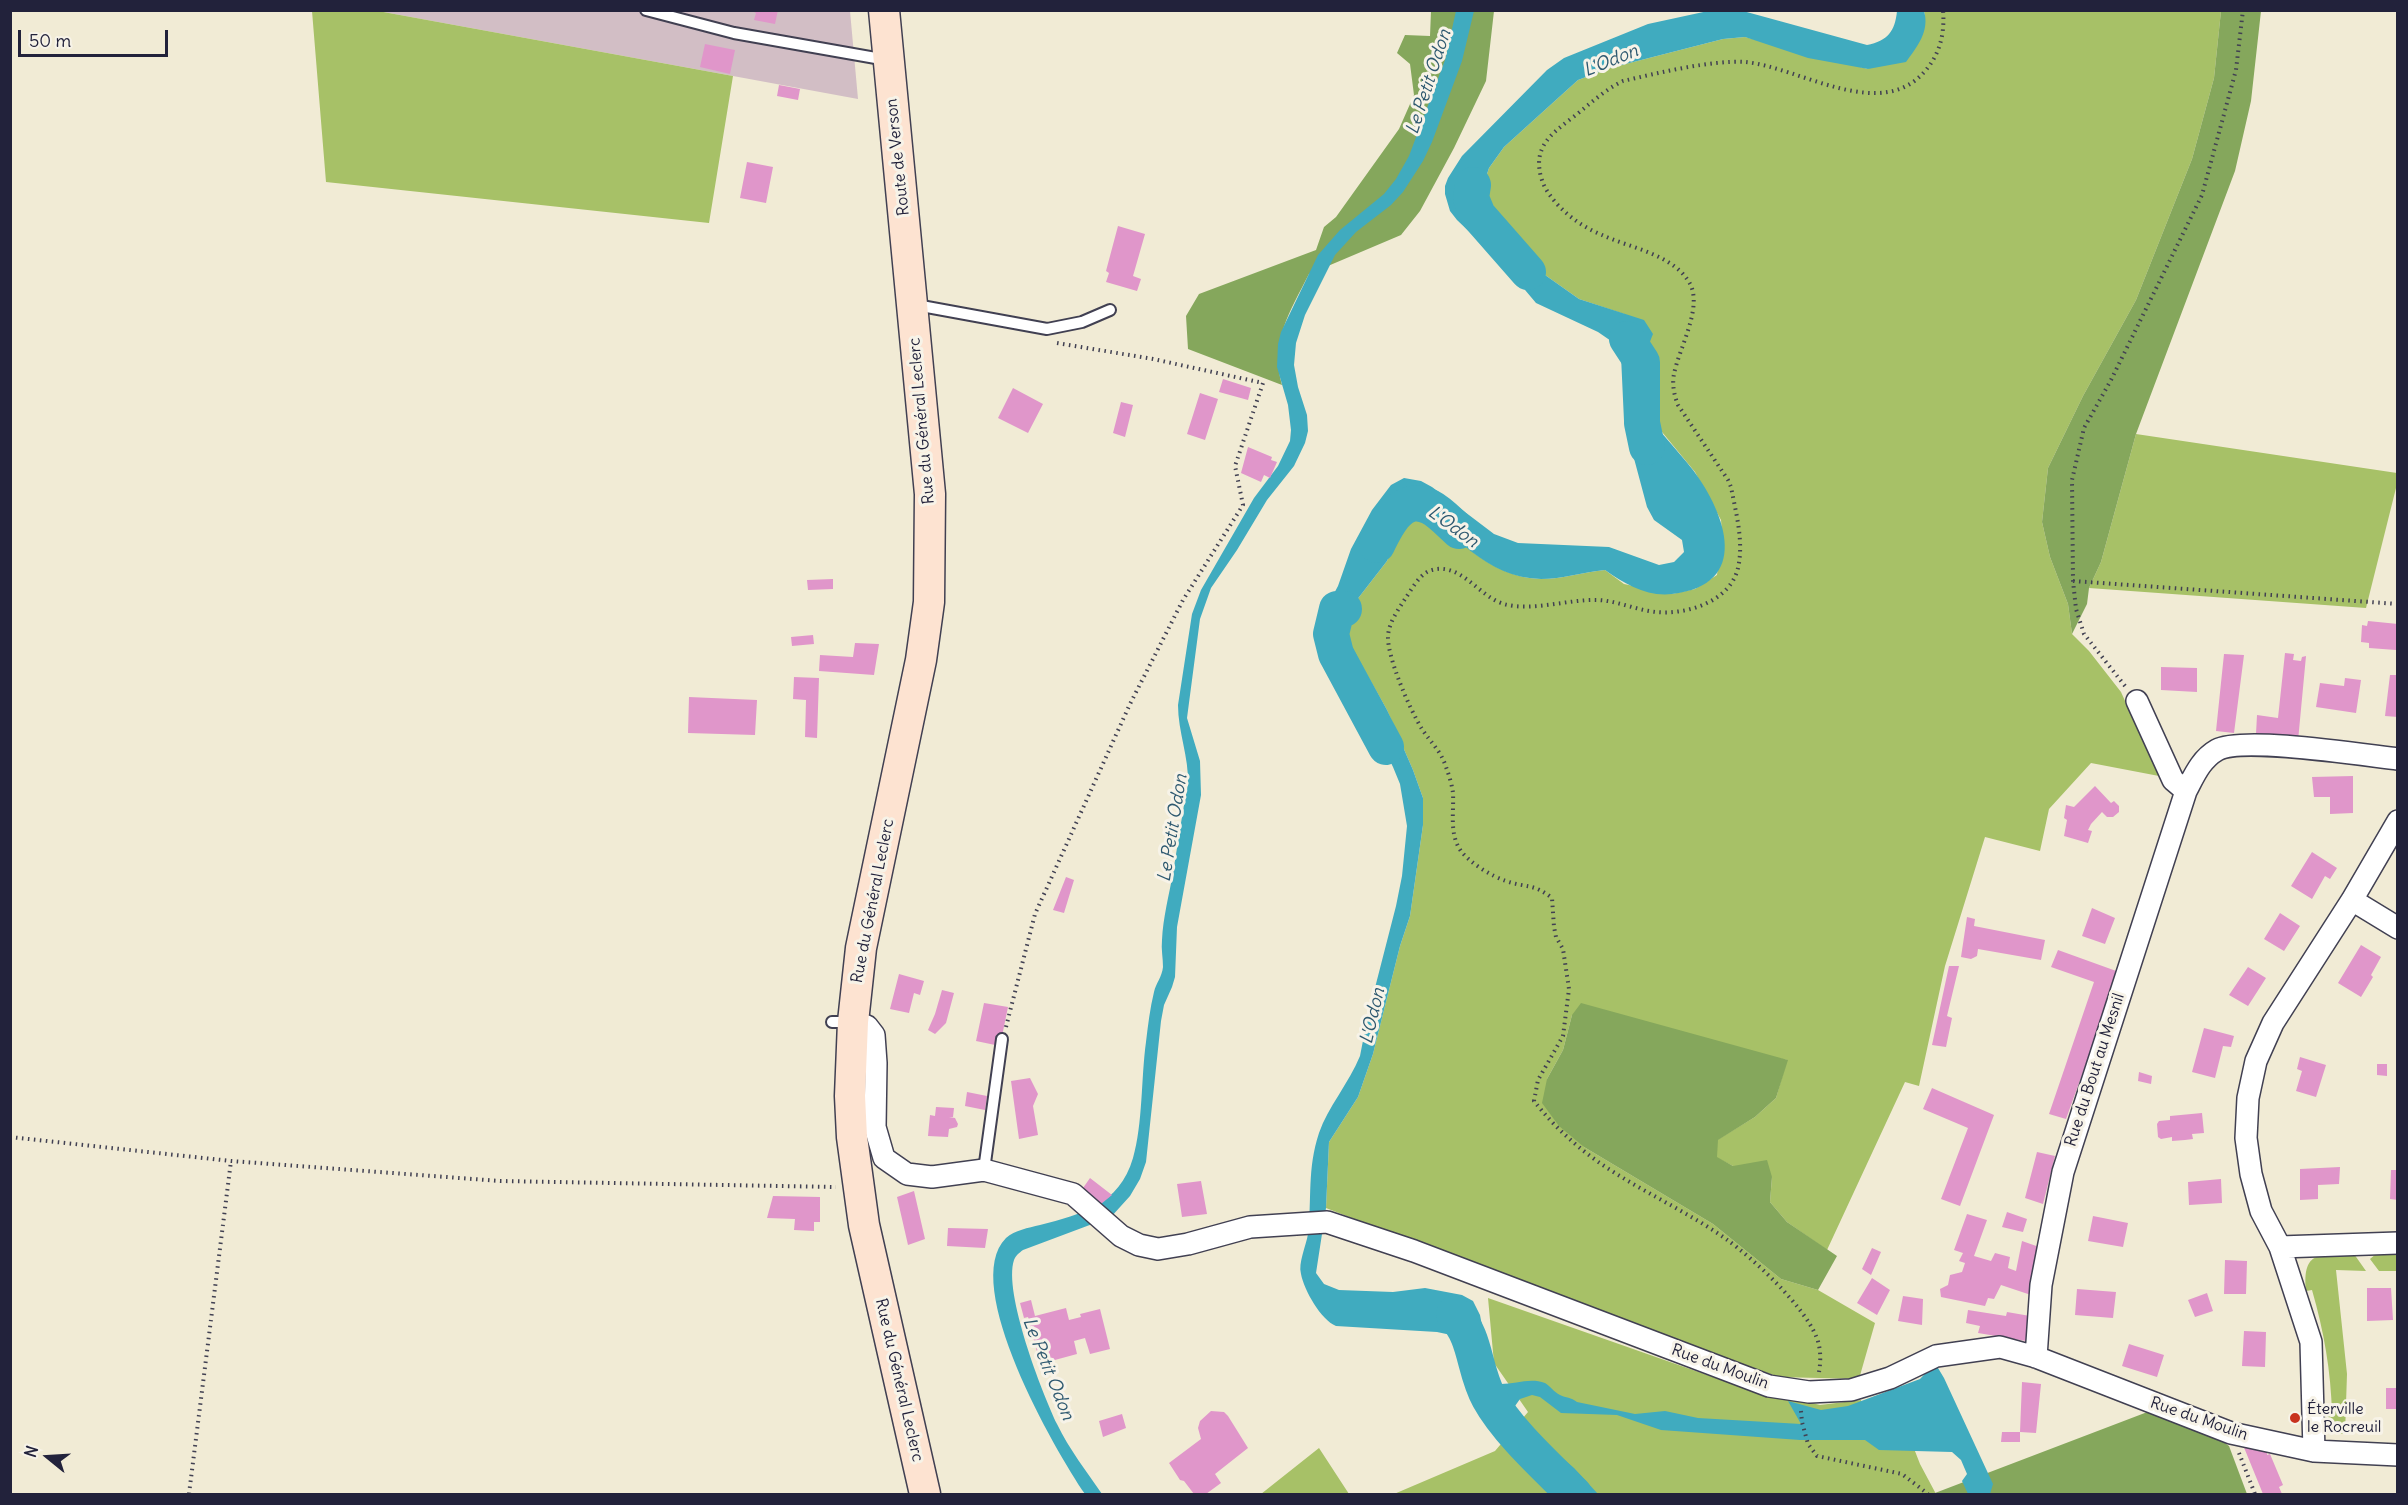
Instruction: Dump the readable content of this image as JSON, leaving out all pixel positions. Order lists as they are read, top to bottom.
{
  "streets": {
    "main road": ["Route de Verson", "Rue du Général Leclerc"],
    "street": ["Rue du Bout au Mesnil", "Rue du Moulin"]
  },
  "crossings": [
    ["Route de Verson", "Rue du Général Leclerc"],
    ["Rue du Bout au Mesnil", "Rue du Moulin"]
  ],
  "water": ["L'Odon", "Le Petit Odon"],
  "places": ["Éterville le Rocreuil"],
  "scale_bar": "50 m",
  "north": "left"
}
